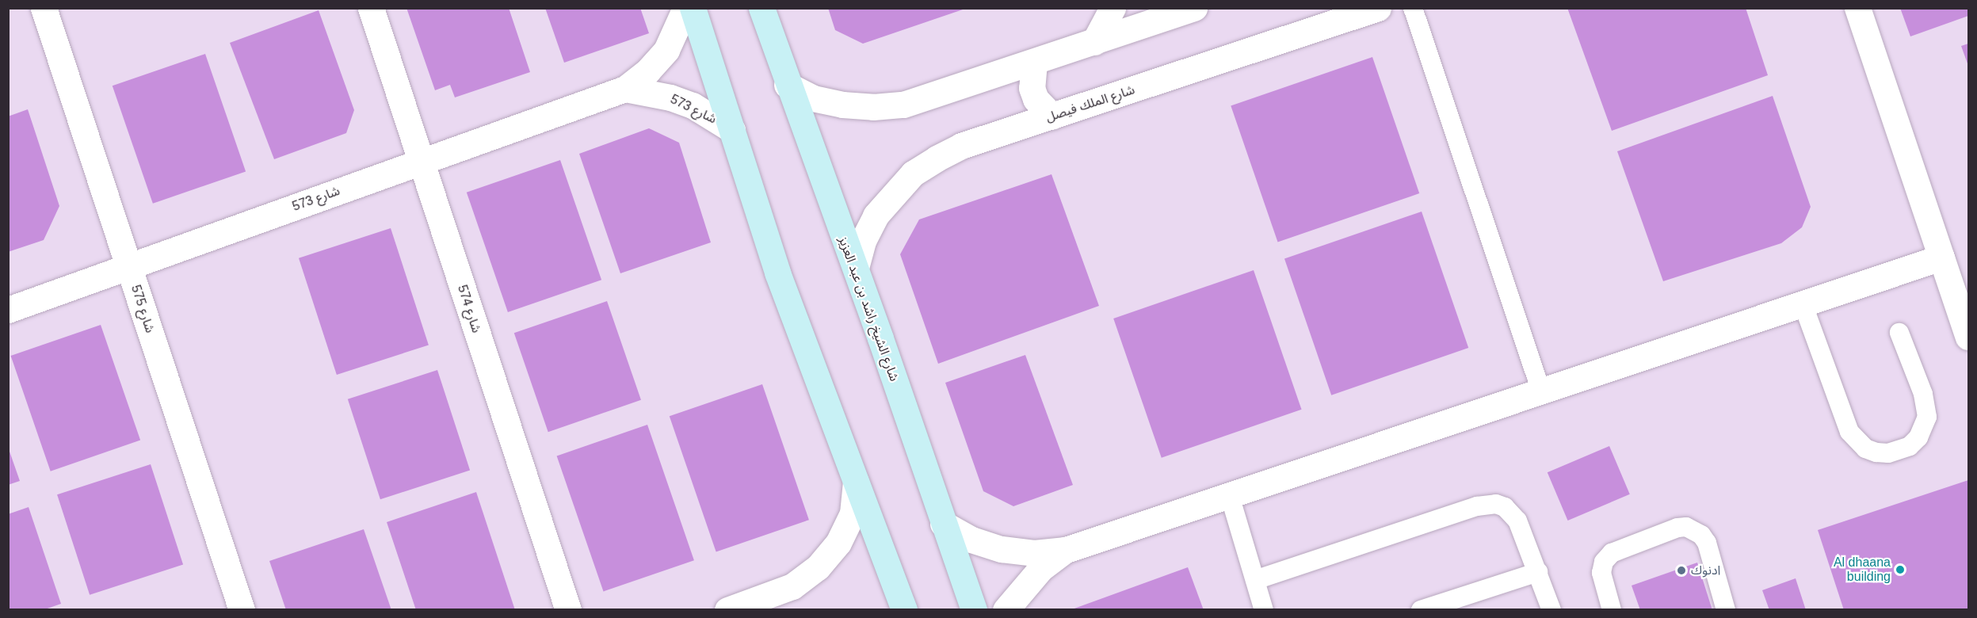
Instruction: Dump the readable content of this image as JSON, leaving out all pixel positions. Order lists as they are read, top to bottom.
{
  "streets": {
    "main road": ["شارع الشيخ راشد بن عبد العزيز"],
    "street": [
      "شارع الملك فيصل",
      "شارع 573",
      "شارع 575",
      "شارع 574"
    ]
  },
  "crossings": [
    ["شارع الملك فيصل", "شارع الشيخ راشد بن عبد العزيز"],
    ["شارع 573", "شارع 575"],
    ["شارع 573", "شارع 574"]
  ],
  "places": ["Al dhaana building", "ادنوك"]
}
